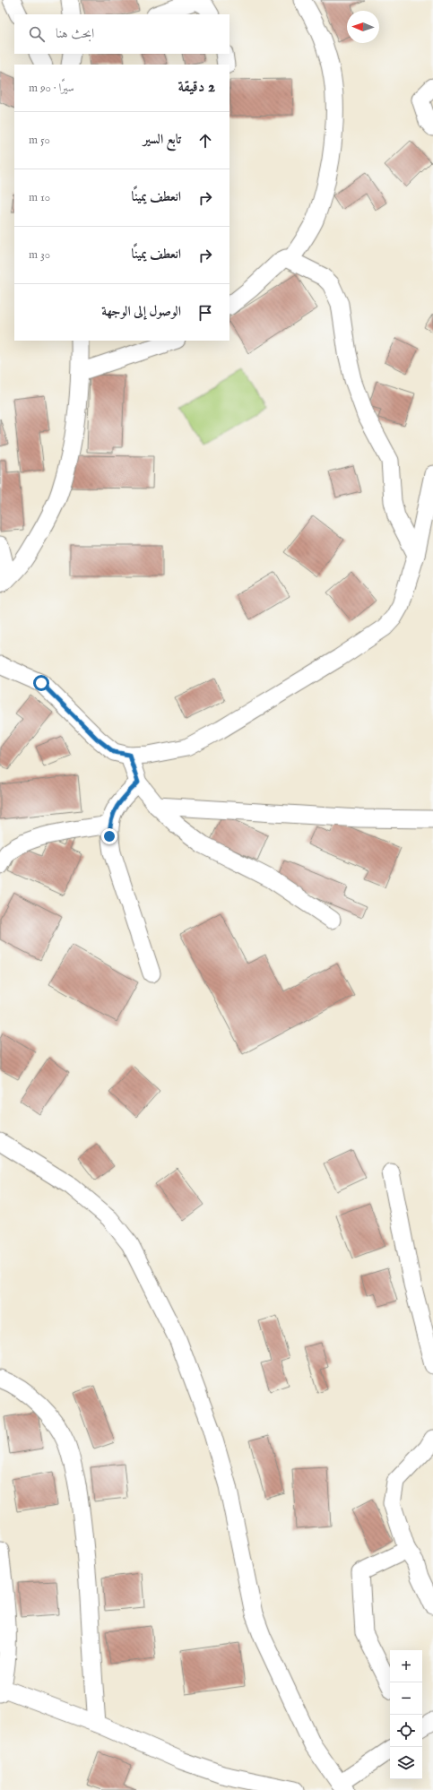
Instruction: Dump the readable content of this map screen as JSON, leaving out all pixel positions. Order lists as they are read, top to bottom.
{
  "north": "left",
  "page": {
    "search": "ابحث هنا",
    "heading": ["2 دقيقة", "سيرًا · 90 m"],
    "list": [
      ["تابع السير", "50 m"],
      ["انعطف يمينًا", "10 m"],
      ["انعطف يمينًا", "30 m"],
      "الوصول إلى الوجهة"
    ],
    "map_buttons": ["+", "−"]
  }
}
